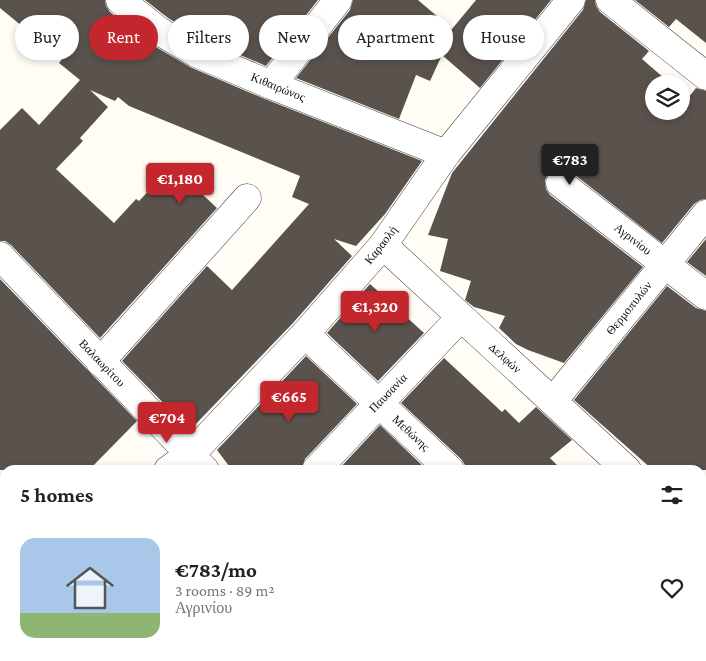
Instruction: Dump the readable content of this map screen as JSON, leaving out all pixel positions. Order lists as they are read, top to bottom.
{
  "streets": {
    "street": [
      "Κιθαιρώνος",
      "Αγρινίου",
      "Καραολή",
      "Θερμοπυλών",
      "Δελφών",
      "Βαλαωρίτου",
      "Παυσανία",
      "Μεθώνης"
    ]
  },
  "crossings": [
    ["Κιθαιρώνος", "Καραολή"],
    ["Αγρινίου", "Θερμοπυλών"],
    ["Καραολή", "Δελφών"],
    ["Καραολή", "Βαλαωρίτου"],
    ["Καραολή", "Μεθώνης"],
    ["Θερμοπυλών", "Δελφών"],
    ["Δελφών", "Παυσανία"],
    ["Παυσανία", "Μεθώνης"]
  ],
  "page": {
    "chip": [
      "Buy",
      "Rent",
      "Filters",
      "New",
      "Apartment",
      "House"
    ],
    "price": [
      "€783",
      "€1,180",
      "€1,320",
      "€665",
      "€704"
    ],
    "heading": "5 homes",
    "list": [
      {
        "name": "€783/mo",
        "note": "3 rooms · 89 m² · Αγρινίου"
      }
    ]
  }
}
